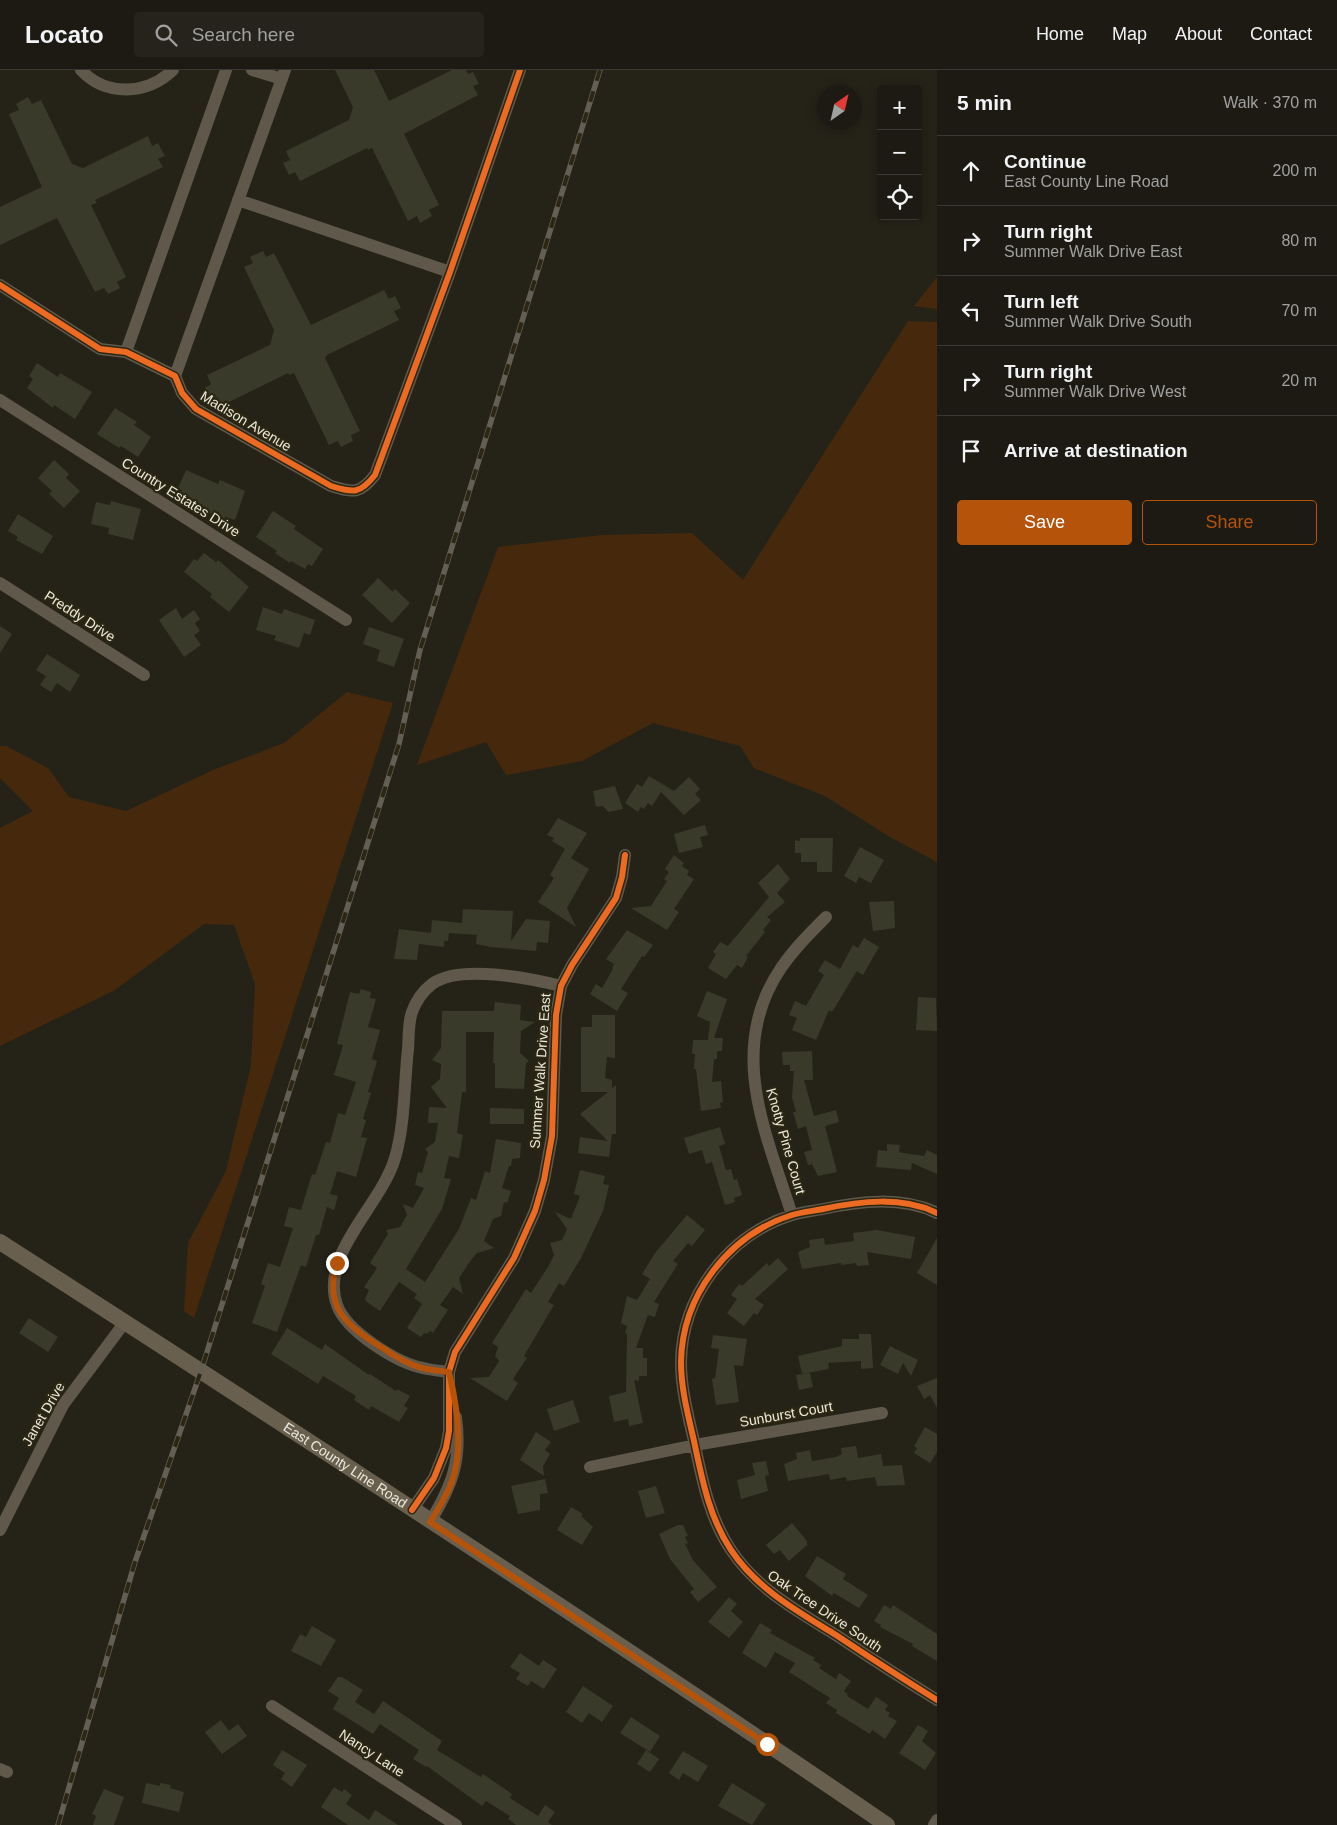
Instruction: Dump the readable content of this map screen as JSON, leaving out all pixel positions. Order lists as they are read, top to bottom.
{
  "streets": {
    "main road": ["East County Line Road"],
    "street": [
      "Madison Avenue",
      "Country Estates Drive",
      "Preddy Drive",
      "Summer Walk Drive East",
      "Knotty Pine Court",
      "Janet Drive",
      "Sunburst Court",
      "Oak Tree Drive South",
      "Nancy Lane"
    ]
  },
  "crossings": [
    ["Summer Walk Drive East", "East County Line Road"],
    ["Knotty Pine Court", "Oak Tree Drive South"],
    ["Janet Drive", "East County Line Road"],
    ["Sunburst Court", "Oak Tree Drive South"]
  ],
  "north": "top right",
  "page": {
    "header": "Locato",
    "search": "Search here",
    "nav": [
      "Home",
      "Map",
      "About",
      "Contact"
    ],
    "heading": ["5 min", "Walk · 370 m"],
    "map_buttons": ["+", "−"],
    "list": [
      ["Continue", "East County Line Road", "200 m"],
      ["Turn right", "Summer Walk Drive East", "80 m"],
      ["Turn left", "Summer Walk Drive South", "70 m"],
      ["Turn right", "Summer Walk Drive West", "20 m"],
      "Arrive at destination"
    ],
    "buttons": ["Save", "Share"]
  }
}
